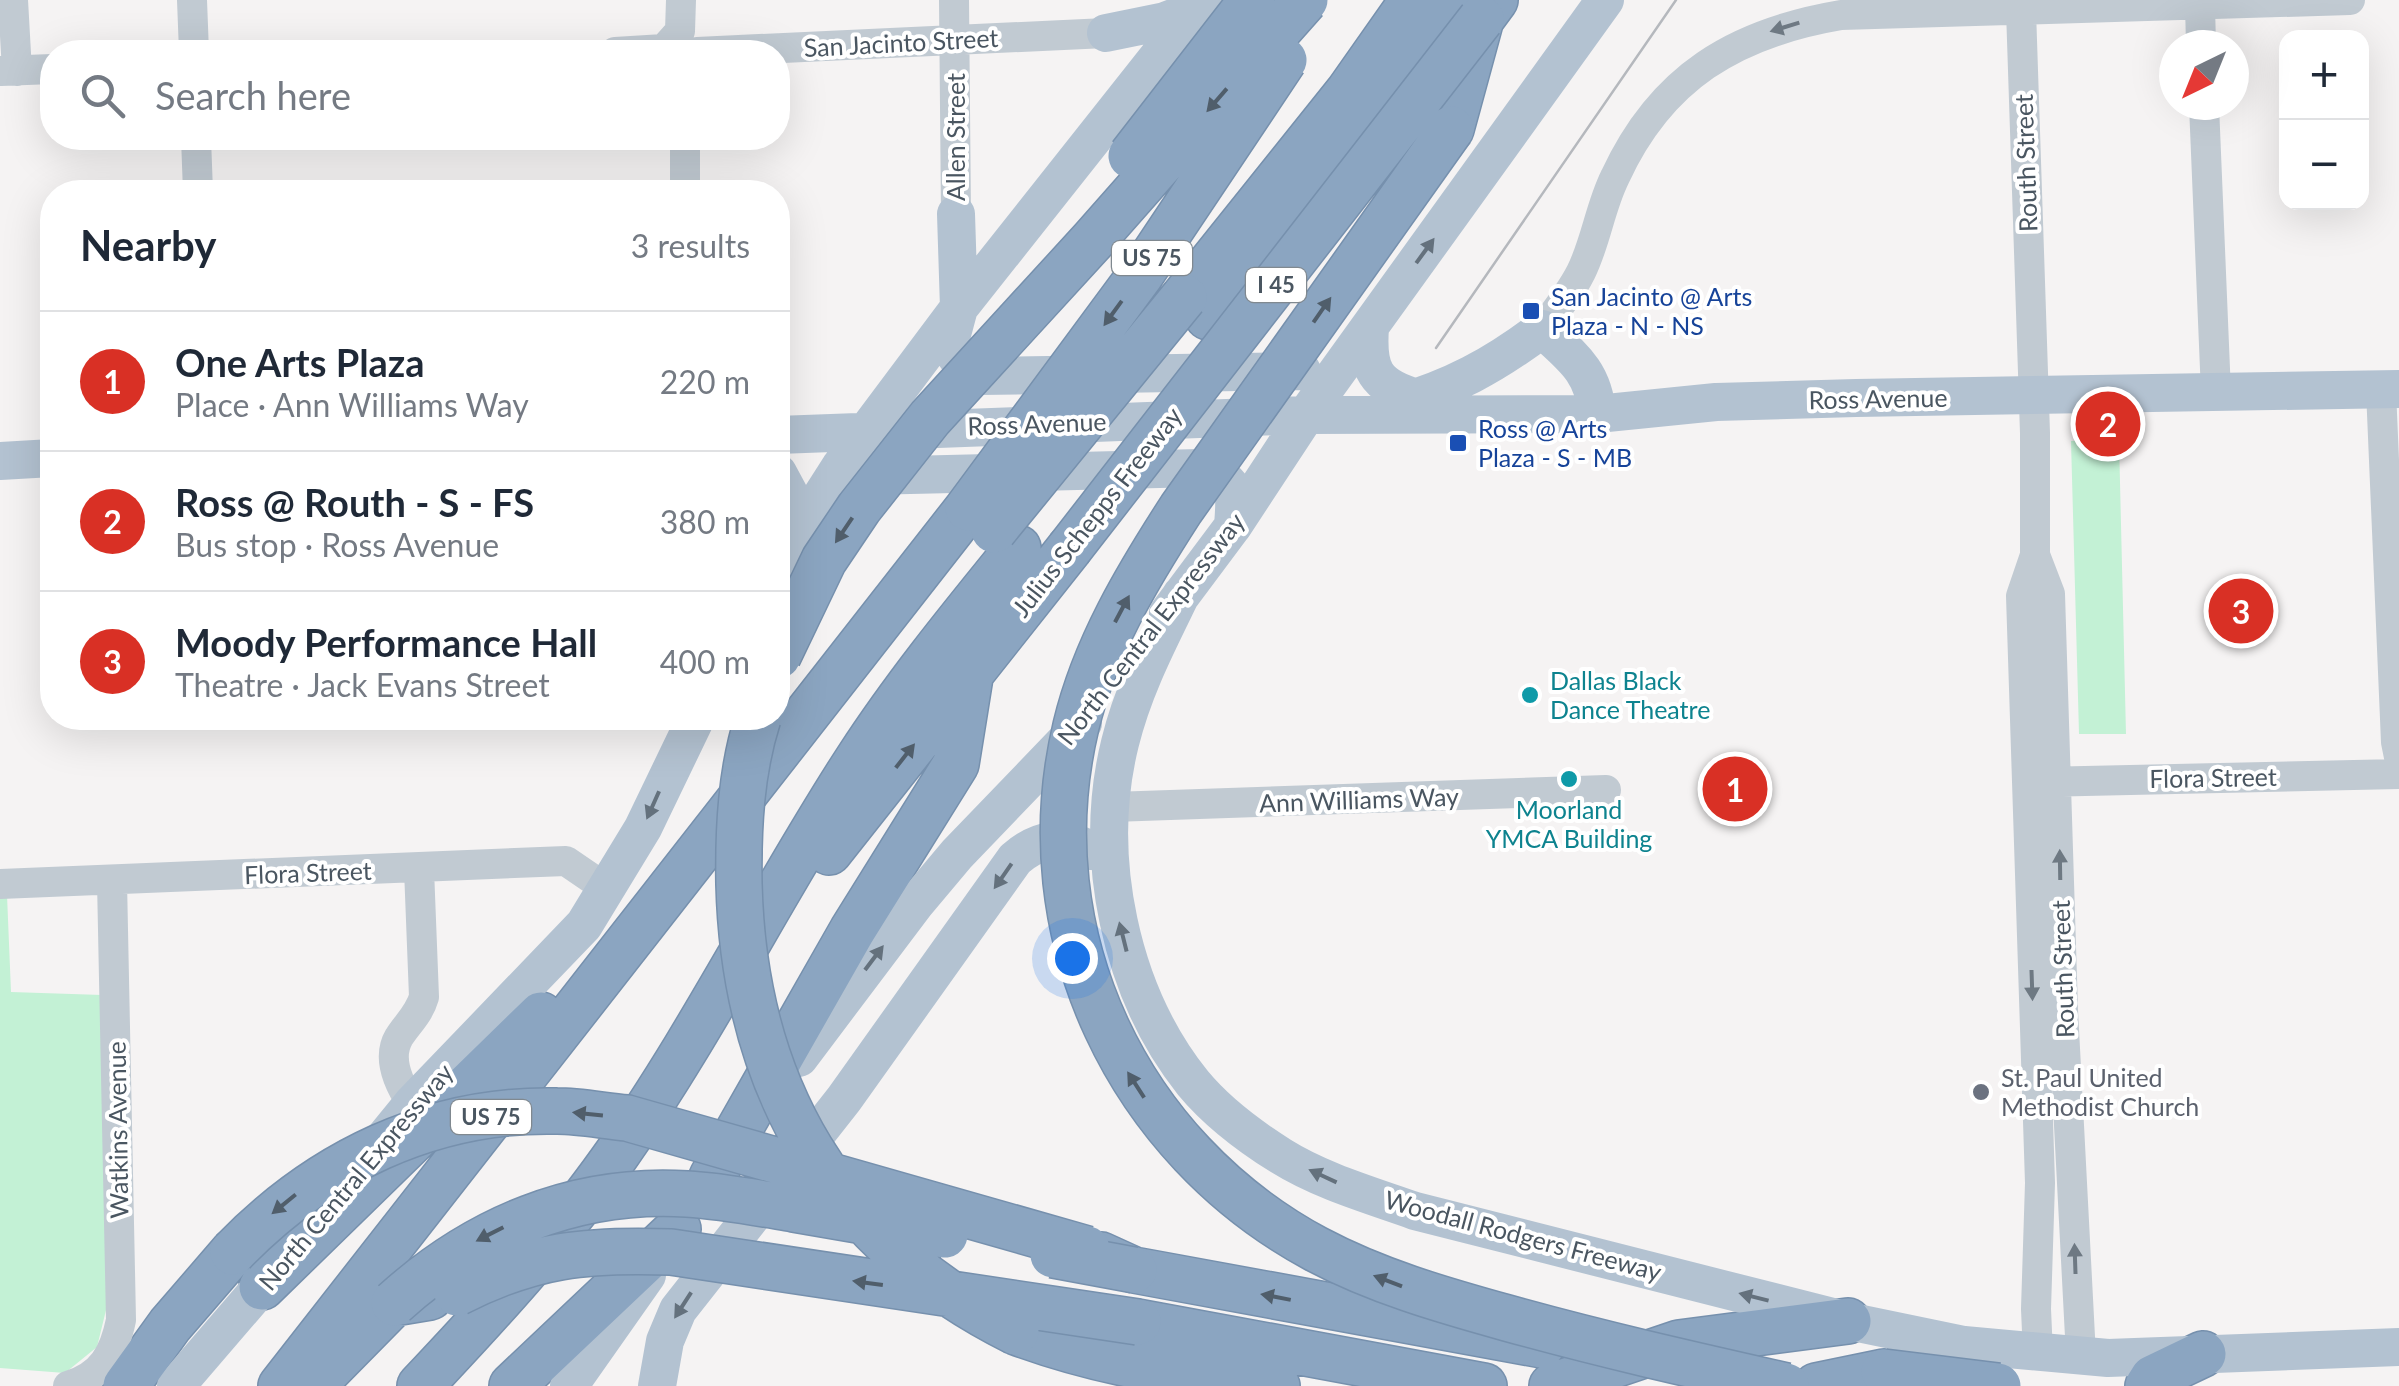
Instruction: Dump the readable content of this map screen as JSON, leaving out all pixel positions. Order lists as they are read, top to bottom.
{
  "streets": {
    "highway": ["US 75", "I 45", "Julius Schepps Freeway"],
    "main road": ["Ross Avenue", "North Central Expressway", "Woodall Rodgers Freeway"],
    "street": [
      "San Jacinto Street",
      "Allen Street",
      "Routh Street",
      "Flora Street",
      "Ann Williams Way",
      "Watkins Avenue"
    ]
  },
  "crossings": [
    ["San Jacinto Street", "Allen Street"],
    ["Routh Street", "Ross Avenue"],
    ["Routh Street", "Flora Street"],
    ["Routh Street", "Woodall Rodgers Freeway"],
    ["Ross Avenue", "North Central Expressway"],
    ["North Central Expressway", "Flora Street"],
    ["North Central Expressway", "Woodall Rodgers Freeway"],
    ["Flora Street", "Watkins Avenue"],
    ["Ann Williams Way", "Woodall Rodgers Freeway"]
  ],
  "one_way": ["Woodall Rodgers Freeway"],
  "places": {
    "transit": ["San Jacinto @ Arts Plaza - N - NS", "Ross @ Arts Plaza - S - MB"],
    "other": ["Dallas Black Dance Theatre", "Moorland YMCA Building", "St. Paul United Methodist Church"]
  },
  "north": "bottom left",
  "page": {
    "map_buttons": ["+", "−"],
    "search": "Search here",
    "heading": ["Nearby", "3 results"],
    "list": [
      {
        "mark": "1",
        "name": "One Arts Plaza",
        "note": "Place · Ann Williams Way",
        "value": "220 m"
      },
      {
        "mark": "2",
        "name": "Ross @ Routh - S - FS",
        "note": "Bus stop · Ross Avenue",
        "value": "380 m"
      },
      {
        "mark": "3",
        "name": "Moody Performance Hall",
        "note": "Theatre · Jack Evans Street",
        "value": "400 m"
      }
    ],
    "pins": ["2", "3", "1"]
  }
}
